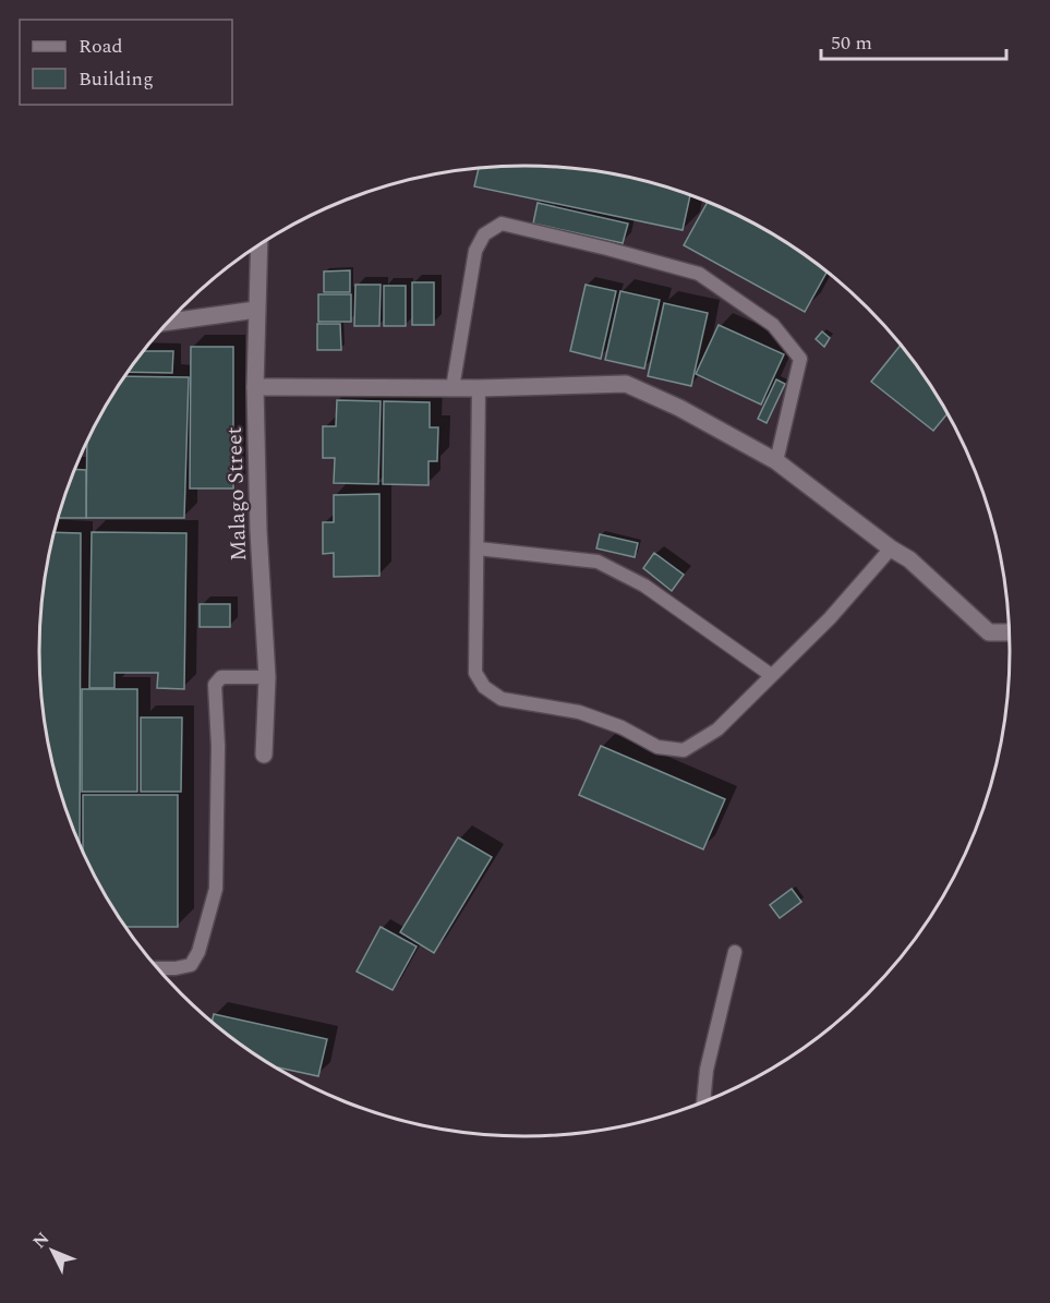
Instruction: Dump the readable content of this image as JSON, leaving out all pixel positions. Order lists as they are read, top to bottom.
{
  "streets": {
    "street": ["Malago Street"]
  },
  "legend": ["Road", "Building"],
  "scale_bar": "50 m",
  "north": "top left"
}
